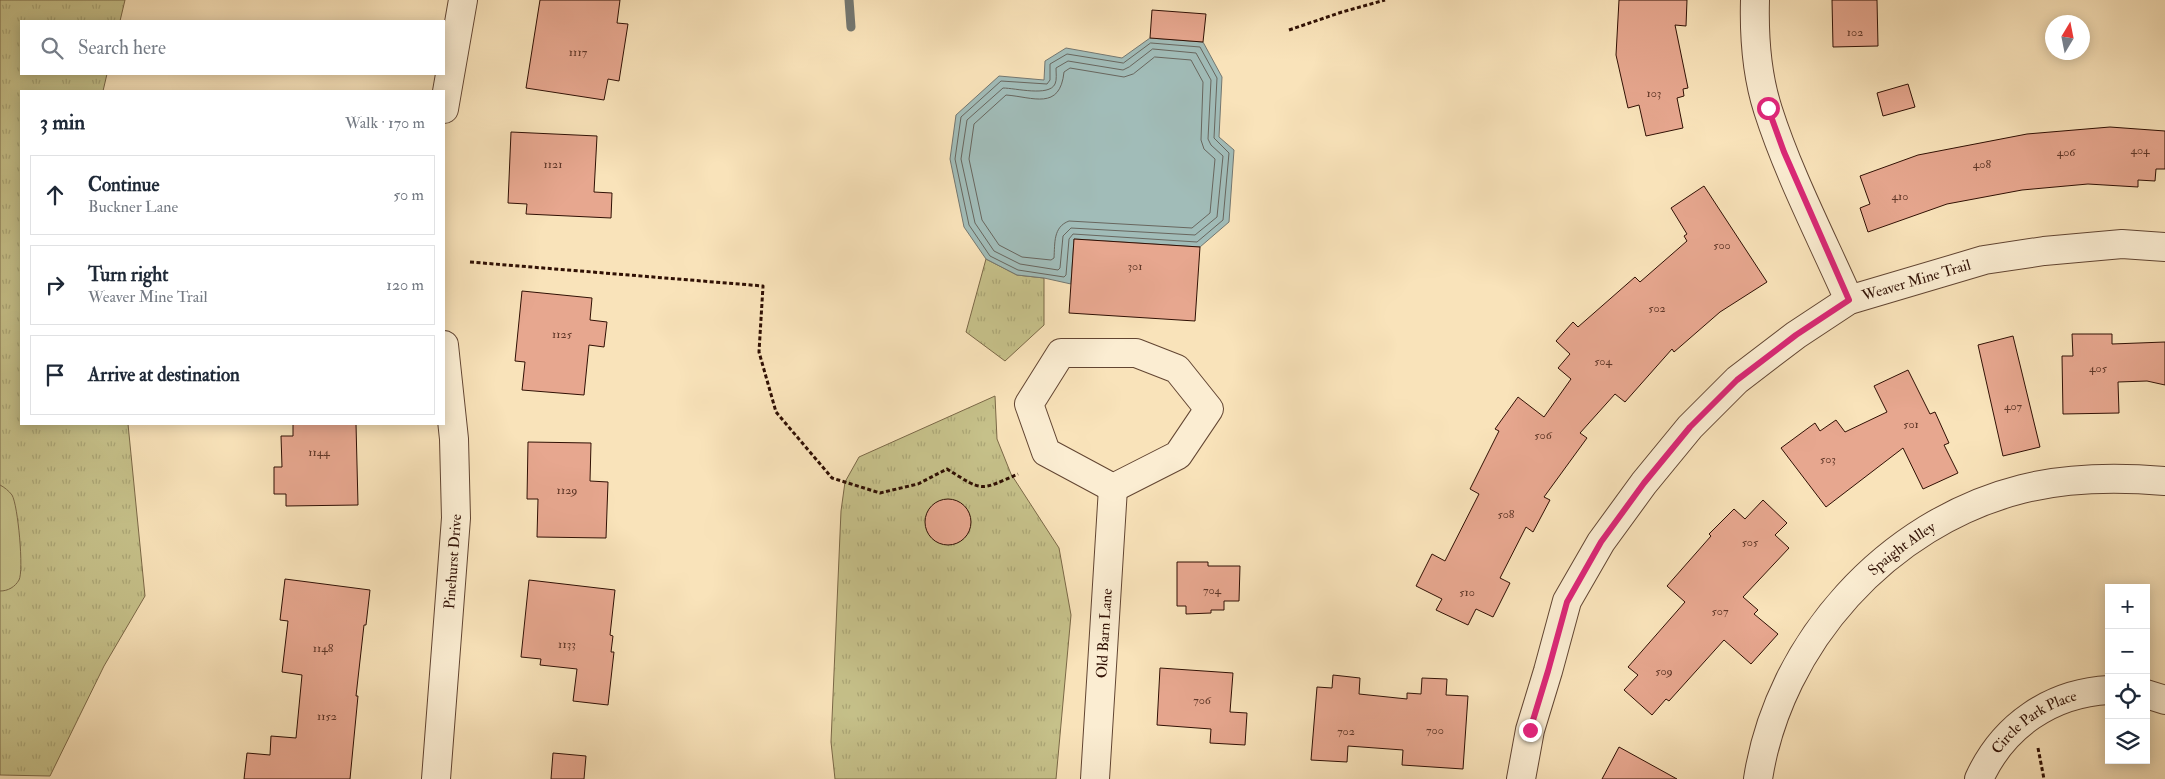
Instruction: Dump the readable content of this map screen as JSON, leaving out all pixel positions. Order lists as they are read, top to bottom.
{
  "streets": {
    "street": [
      "Weaver Mine Trail",
      "Spaight Alley",
      "Pinehurst Drive",
      "Old Barn Lane",
      "Circle Park Place"
    ]
  },
  "house_numbers": [
    "102",
    "1117",
    "103",
    "404",
    "406",
    "1121",
    "408",
    "410",
    "500",
    "301",
    "502",
    "1125",
    "504",
    "405",
    "407",
    "501",
    "506",
    "1144",
    "503",
    "1129",
    "508",
    "505",
    "704",
    "510",
    "507",
    "1133",
    "1148",
    "509",
    "706",
    "1152",
    "700",
    "702"
  ],
  "north": "top",
  "page": {
    "search": "Search here",
    "heading": ["3 min", "Walk · 170 m"],
    "list": [
      ["Continue", "Buckner Lane", "50 m"],
      ["Turn right", "Weaver Mine Trail", "120 m"],
      "Arrive at destination"
    ],
    "map_buttons": ["+", "−"]
  }
}
